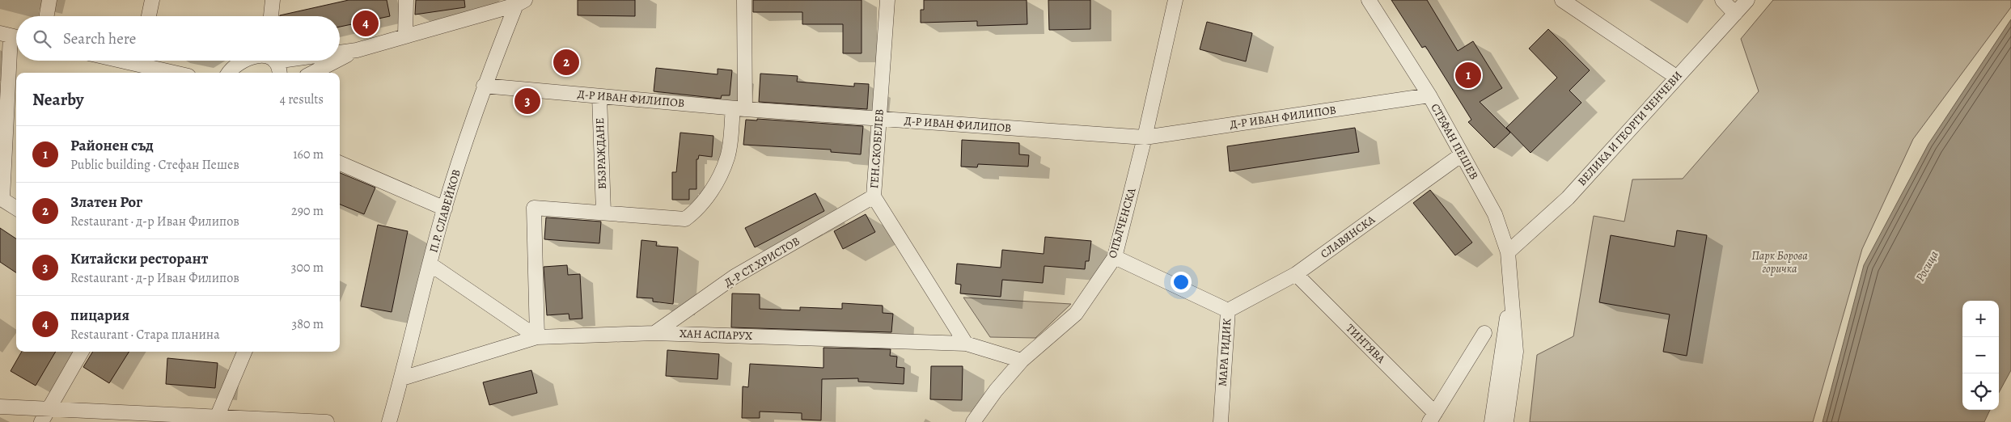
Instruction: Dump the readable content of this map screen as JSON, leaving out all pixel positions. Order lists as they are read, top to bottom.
{
  "streets": {
    "street": [
      "Д-Р ИВАН ФИЛИПОВ",
      "ВЕЛИКА И ГЕОРГИ ЧЕНЧЕВИ",
      "СТЕФАН ПЕШЕВ",
      "ГЕН.СКОБЕЛЕВ",
      "ВЪЗРАЖДАНЕ",
      "П.Р. СЛАВЕЙКОВ",
      "ОПЪЛЧЕНСКА",
      "СЛАВЯНСКА",
      "Д-Р СТ.ХРИСТОВ",
      "ХАН АСПАРУХ",
      "ТИНТЯВА",
      "МАРА ГИДИК"
    ]
  },
  "crossings": [
    ["Д-Р ИВАН ФИЛИПОВ", "СТЕФАН ПЕШЕВ"],
    ["Д-Р ИВАН ФИЛИПОВ", "ГЕН.СКОБЕЛЕВ"],
    ["Д-Р ИВАН ФИЛИПОВ", "ВЪЗРАЖДАНЕ"],
    ["Д-Р ИВАН ФИЛИПОВ", "П.Р. СЛАВЕЙКОВ"],
    ["Д-Р ИВАН ФИЛИПОВ", "ОПЪЛЧЕНСКА"],
    ["ВЕЛИКА И ГЕОРГИ ЧЕНЧЕВИ", "СТЕФАН ПЕШЕВ"],
    ["СТЕФАН ПЕШЕВ", "СЛАВЯНСКА"],
    ["ГЕН.СКОБЕЛЕВ", "Д-Р СТ.ХРИСТОВ"],
    ["ГЕН.СКОБЕЛЕВ", "ХАН АСПАРУХ"],
    ["П.Р. СЛАВЕЙКОВ", "ХАН АСПАРУХ"],
    ["ОПЪЛЧЕНСКА", "ХАН АСПАРУХ"],
    ["ОПЪЛЧЕНСКА", "МАРА ГИДИК"],
    ["СЛАВЯНСКА", "ТИНТЯВА"],
    ["СЛАВЯНСКА", "МАРА ГИДИК"],
    ["Д-Р СТ.ХРИСТОВ", "ХАН АСПАРУХ"]
  ],
  "water": ["Росица"],
  "parks": ["Парк Борова горичка"],
  "page": {
    "pins": [
      "4",
      "2",
      "1",
      "3"
    ],
    "search": "Search here",
    "heading": ["Nearby", "4 results"],
    "list": [
      {
        "mark": "1",
        "name": "Районен съд",
        "note": "Public building · Стефан Пешев",
        "value": "160 m"
      },
      {
        "mark": "2",
        "name": "Златен Рог",
        "note": "Restaurant · д-р Иван Филипов",
        "value": "290 m"
      },
      {
        "mark": "3",
        "name": "Китайски ресторант",
        "note": "Restaurant · д-р Иван Филипов",
        "value": "300 m"
      },
      {
        "mark": "4",
        "name": "пицария",
        "note": "Restaurant · Стара планина",
        "value": "380 m"
      }
    ],
    "map_buttons": ["+", "−"]
  }
}
